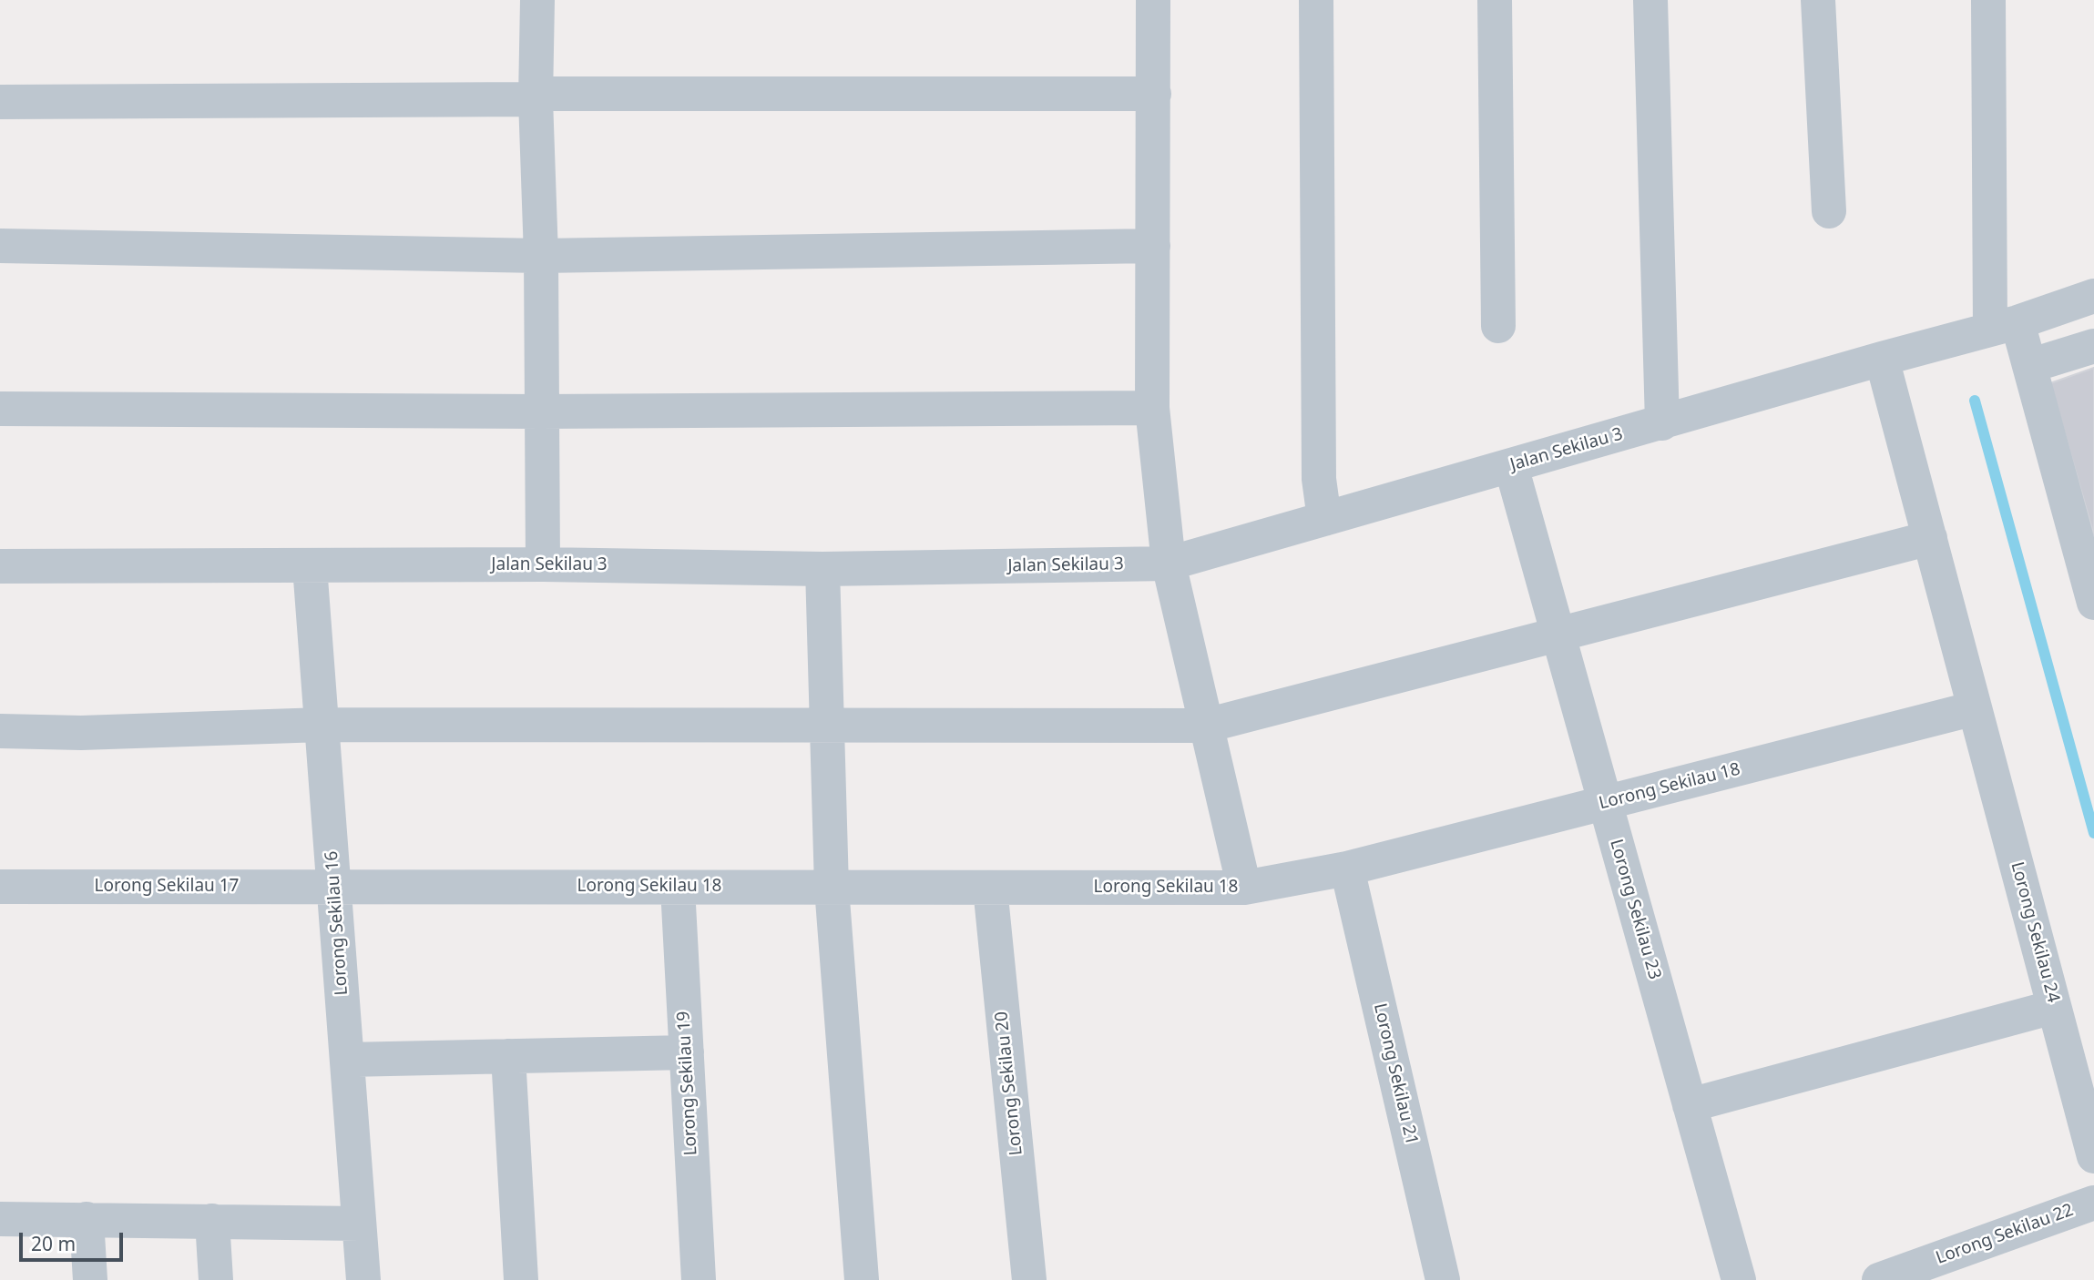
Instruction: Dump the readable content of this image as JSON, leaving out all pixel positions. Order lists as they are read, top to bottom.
{
  "streets": {
    "street": [
      "Jalan Sekilau 3",
      "Lorong Sekilau 18",
      "Lorong Sekilau 17",
      "Lorong Sekilau 23",
      "Lorong Sekilau 16",
      "Lorong Sekilau 24",
      "Lorong Sekilau 21",
      "Lorong Sekilau 19",
      "Lorong Sekilau 20",
      "Lorong Sekilau 22"
    ]
  },
  "crossings": [
    ["Jalan Sekilau 3", "Lorong Sekilau 23"],
    ["Jalan Sekilau 3", "Lorong Sekilau 16"],
    ["Jalan Sekilau 3", "Lorong Sekilau 24"],
    ["Lorong Sekilau 18", "Lorong Sekilau 17"],
    ["Lorong Sekilau 18", "Lorong Sekilau 23"],
    ["Lorong Sekilau 18", "Lorong Sekilau 16"],
    ["Lorong Sekilau 18", "Lorong Sekilau 24"],
    ["Lorong Sekilau 18", "Lorong Sekilau 21"],
    ["Lorong Sekilau 18", "Lorong Sekilau 19"],
    ["Lorong Sekilau 18", "Lorong Sekilau 20"],
    ["Lorong Sekilau 17", "Lorong Sekilau 16"]
  ],
  "scale_bar": "20 m"
}
